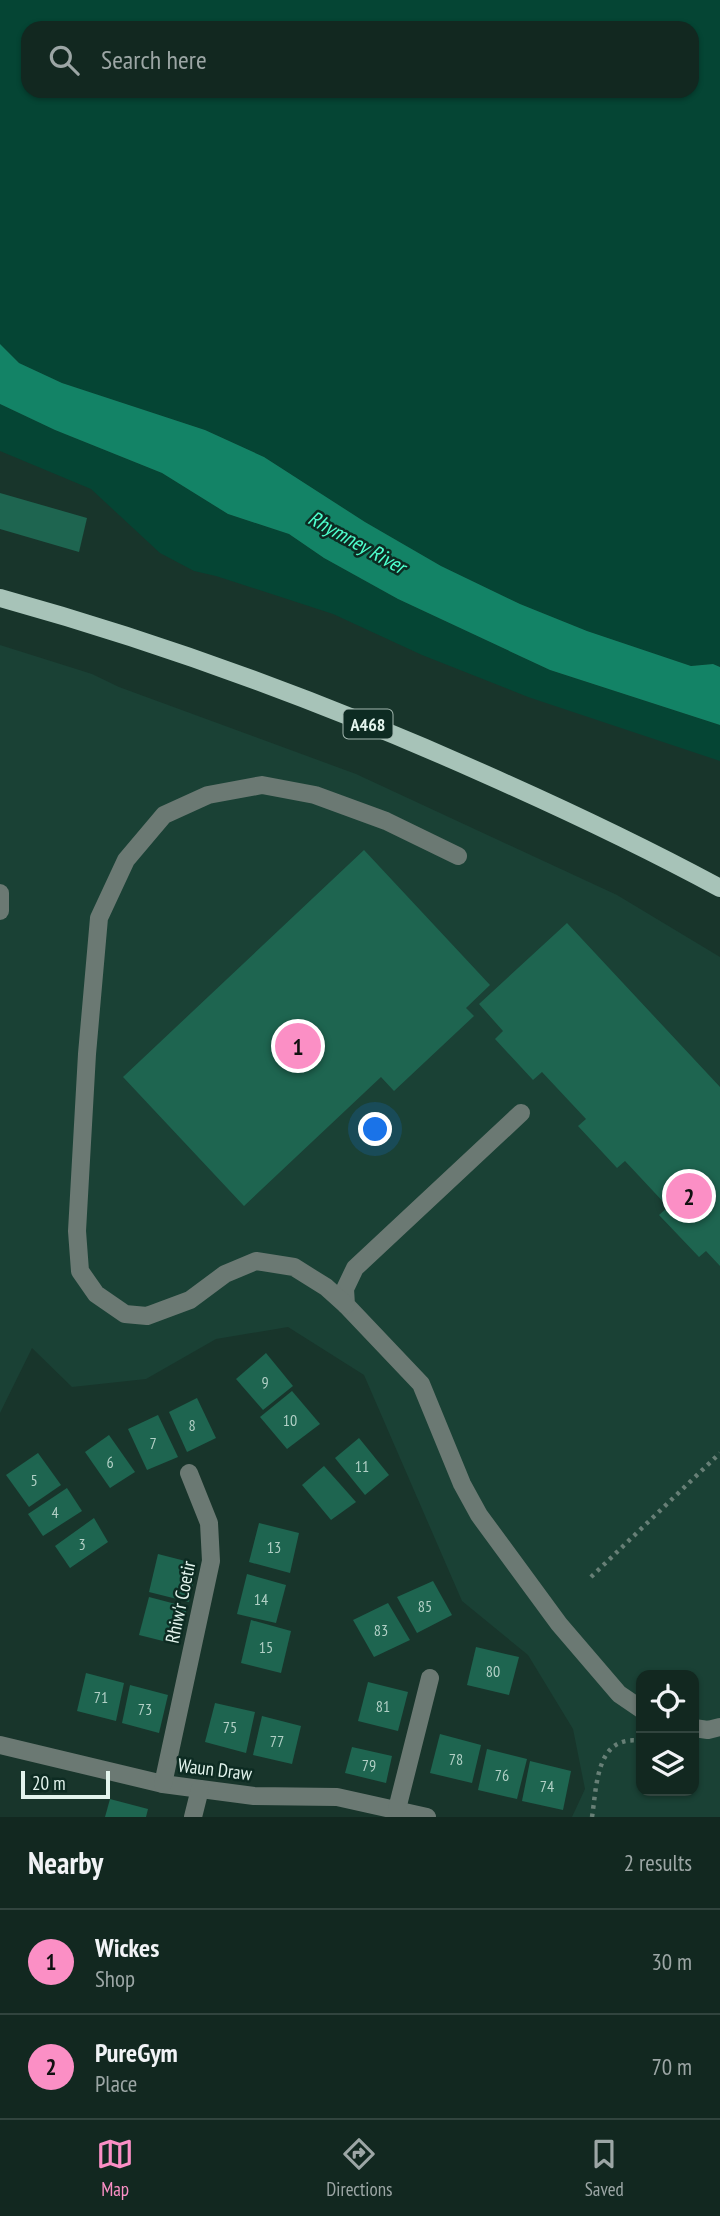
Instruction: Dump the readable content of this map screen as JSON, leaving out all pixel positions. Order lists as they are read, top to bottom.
{
  "streets": {
    "main road": ["A468"],
    "street": ["Rhiw'r Coetir", "Waun Draw"]
  },
  "crossings": [
    ["Rhiw'r Coetir", "Waun Draw"]
  ],
  "water": ["Rhymney River"],
  "house_numbers": [
    "9",
    "10",
    "8",
    "7",
    "6",
    "11",
    "5",
    "4",
    "3",
    "13",
    "14",
    "85",
    "83",
    "15",
    "80",
    "71",
    "81",
    "73",
    "75",
    "77",
    "78",
    "79",
    "76",
    "74"
  ],
  "scale_bar": "20 m",
  "page": {
    "search": "Search here",
    "pins": ["1", "2"],
    "scale": "20 m",
    "heading": ["Nearby", "2 results"],
    "list": [
      {
        "mark": "1",
        "name": "Wickes",
        "note": "Shop",
        "value": "30 m"
      },
      {
        "mark": "2",
        "name": "PureGym",
        "note": "Place",
        "value": "70 m"
      }
    ],
    "nav": ["Map", "Directions", "Saved"]
  }
}
